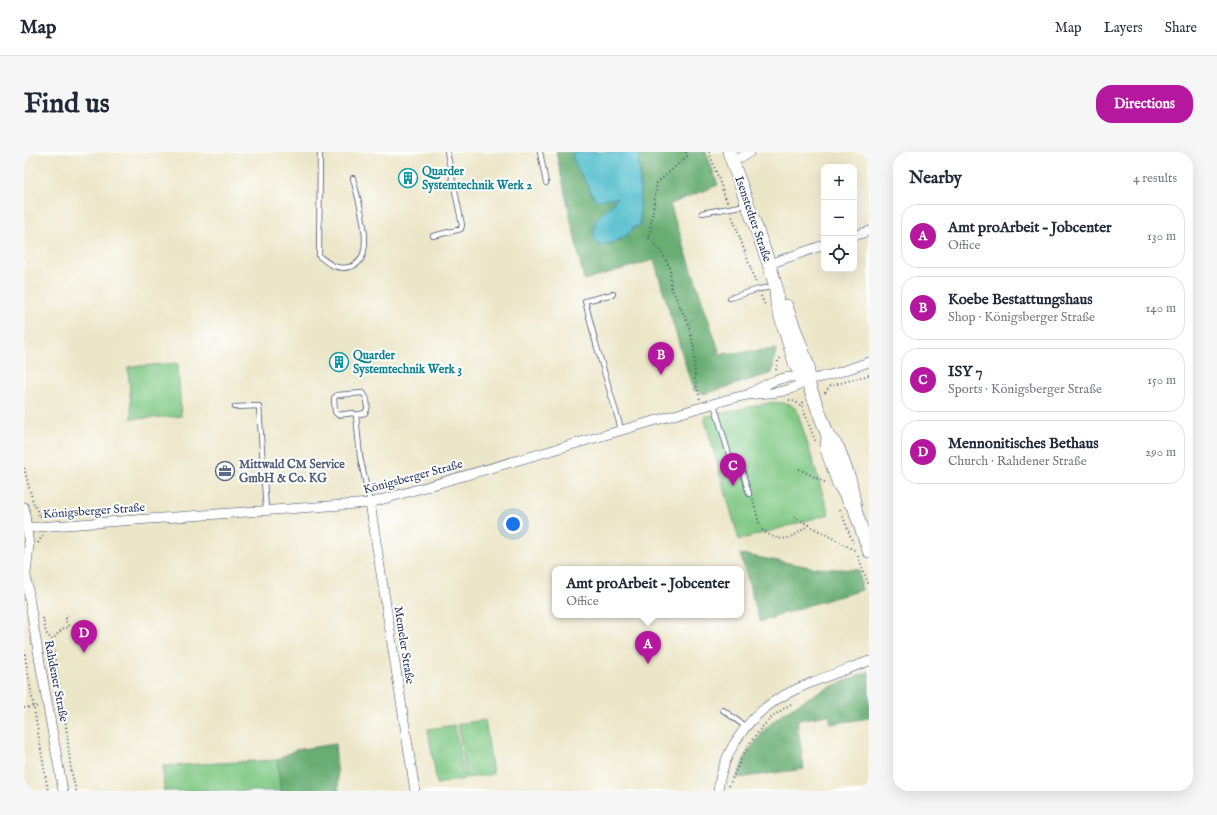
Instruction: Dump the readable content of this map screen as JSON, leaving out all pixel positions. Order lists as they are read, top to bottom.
{
  "streets": {
    "street": [
      "Isenstedter Straße",
      "Königsberger Straße",
      "Memeler Straße",
      "Rahdener Straße"
    ]
  },
  "crossings": [
    ["Isenstedter Straße", "Königsberger Straße"],
    ["Königsberger Straße", "Memeler Straße"],
    ["Königsberger Straße", "Rahdener Straße"]
  ],
  "places": {
    "building": ["Quarder Systemtechnik Werk 2", "Quarder Systemtechnik Werk 3"],
    "office": ["Mittwald CM Service GmbH & Co. KG"]
  },
  "page": {
    "header": "Map",
    "nav": ["Map", "Layers", "Share"],
    "buttons": "Directions",
    "title": "Find us",
    "heading": ["Nearby", "4 results"],
    "map_buttons": ["+", "−"],
    "list": [
      {
        "mark": "A",
        "name": "Amt proArbeit – Jobcenter",
        "note": "Office",
        "value": "130 m"
      },
      {
        "mark": "B",
        "name": "Koebe Bestattungshaus",
        "note": "Shop · Königsberger Straße",
        "value": "140 m"
      },
      {
        "mark": "C",
        "name": "ISY 7",
        "note": "Sports · Königsberger Straße",
        "value": "150 m"
      },
      {
        "mark": "D",
        "name": "Mennonitisches Bethaus",
        "note": "Church · Rahdener Straße",
        "value": "290 m"
      }
    ],
    "pins": [
      "B",
      "C",
      "D",
      "A"
    ],
    "popup": ["Amt proArbeit – Jobcenter", "Office"]
  }
}
